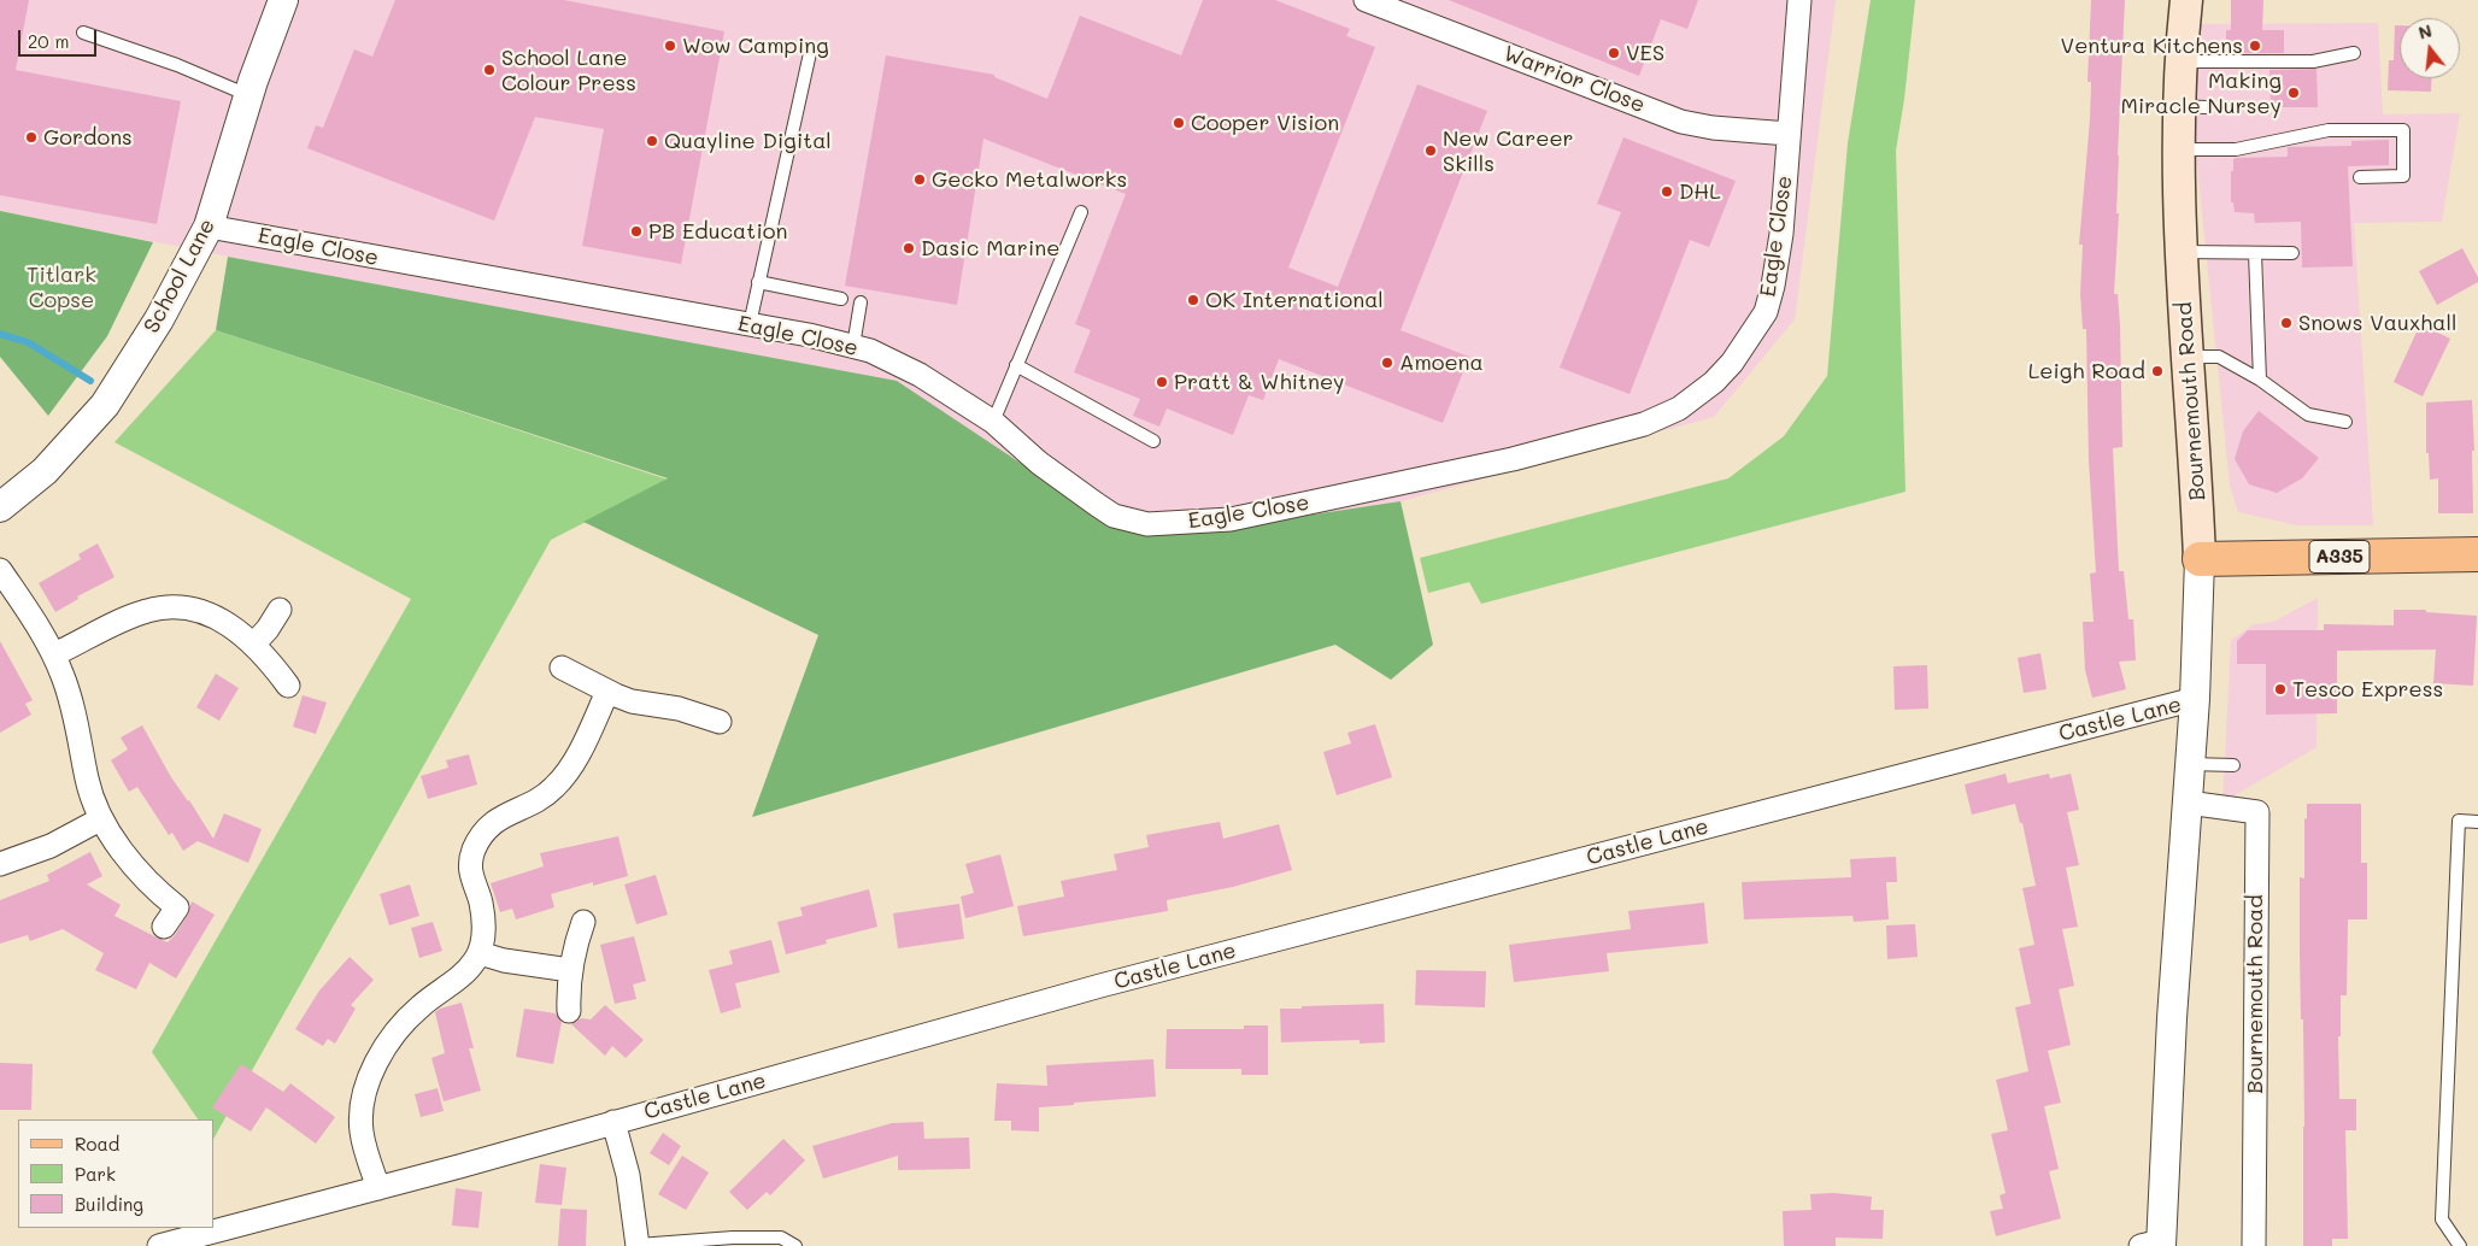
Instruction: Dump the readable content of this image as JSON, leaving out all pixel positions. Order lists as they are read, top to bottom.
{
  "streets": {
    "main road": ["Bournemouth Road", "A335"],
    "street": [
      "Warrior Close",
      "Eagle Close",
      "School Lane",
      "Castle Lane"
    ]
  },
  "crossings": [
    ["Warrior Close", "Eagle Close"],
    ["Eagle Close", "School Lane"],
    ["Bournemouth Road", "A335"],
    ["Bournemouth Road", "Castle Lane"]
  ],
  "parks": ["Titlark Copse"],
  "places": [
    "Wow Camping",
    "Ventura Kitchens",
    "VES",
    "School Lane Colour Press",
    "Making Miracle Nursey",
    "Cooper Vision",
    "Gordons",
    "Quayline Digital",
    "New Career Skills",
    "Gecko Metalworks",
    "DHL",
    "PB Education",
    "Dasic Marine",
    "OK International",
    "Snows Vauxhall",
    "Amoena",
    "Leigh Road",
    "Pratt & Whitney",
    "Tesco Express"
  ],
  "legend": ["Road", "Park", "Building"],
  "scale_bar": "20 m",
  "north": "top"
}
